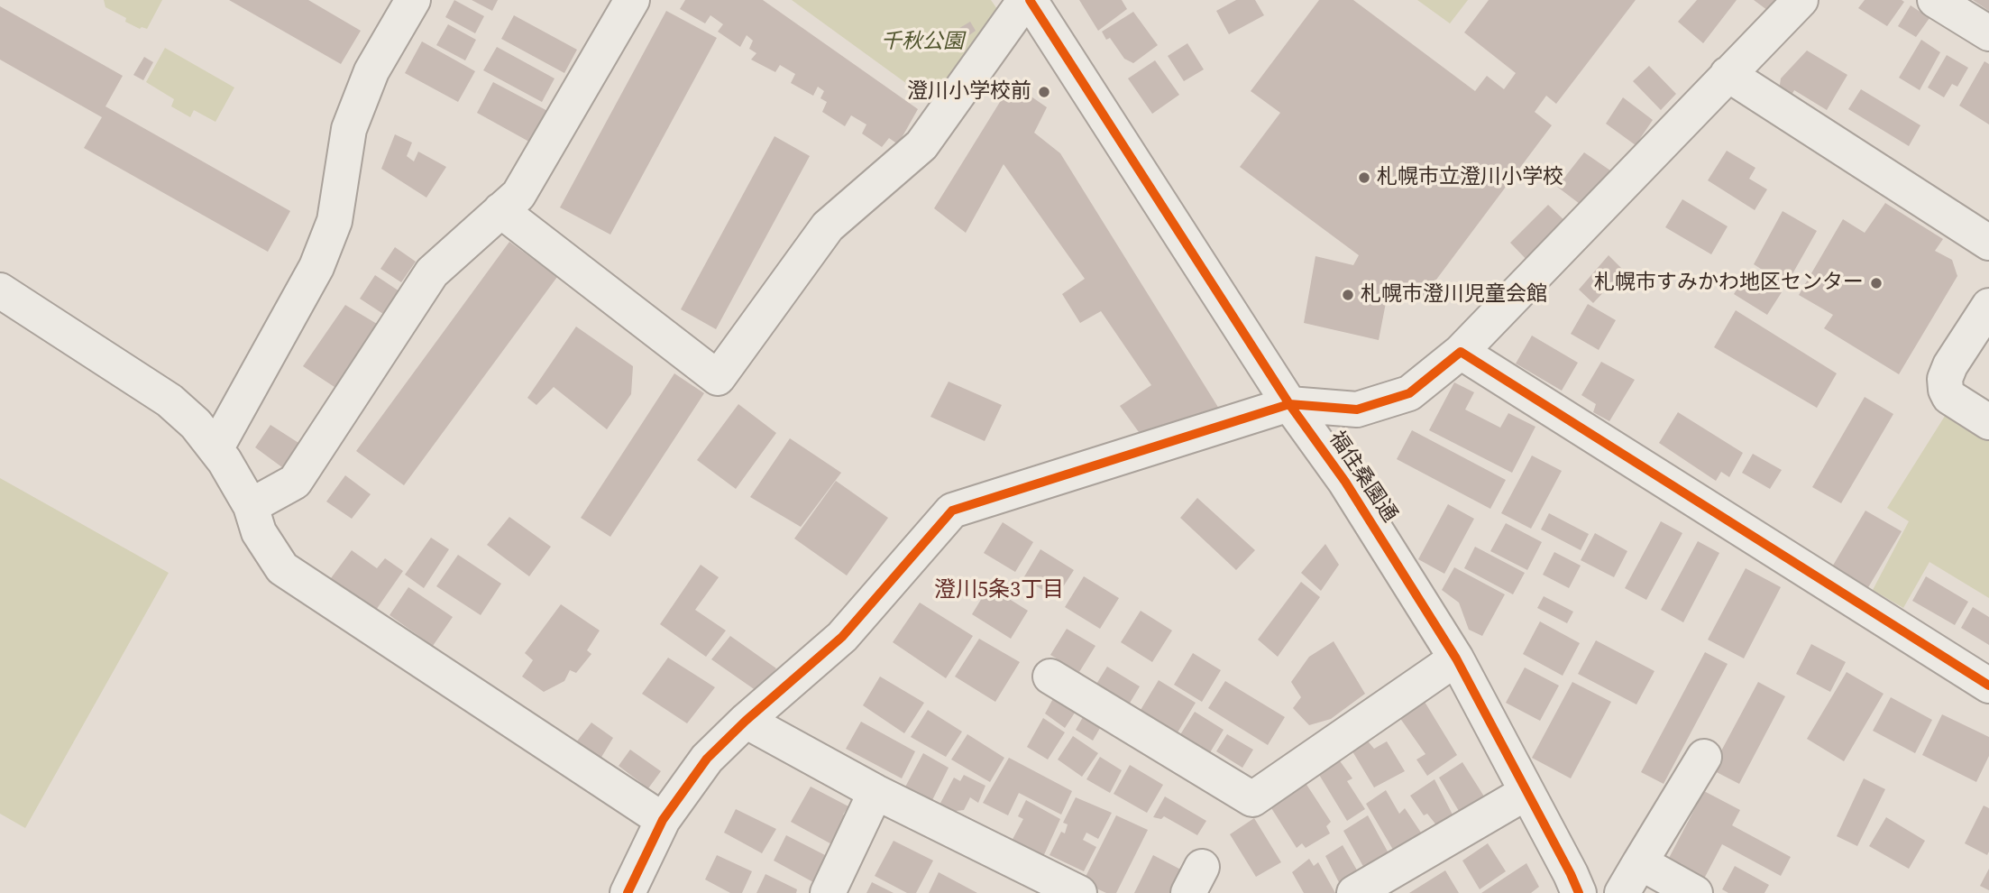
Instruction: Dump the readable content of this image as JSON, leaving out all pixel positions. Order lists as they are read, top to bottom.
{
  "streets": {
    "street": ["福住桑園通"]
  },
  "districts": ["澄川5条3丁目"],
  "parks": ["千秋公園"],
  "places": [
    "澄川小学校前",
    "札幌市立澄川小学校",
    "札幌市すみかわ地区センター",
    "札幌市澄川児童会館"
  ]
}
